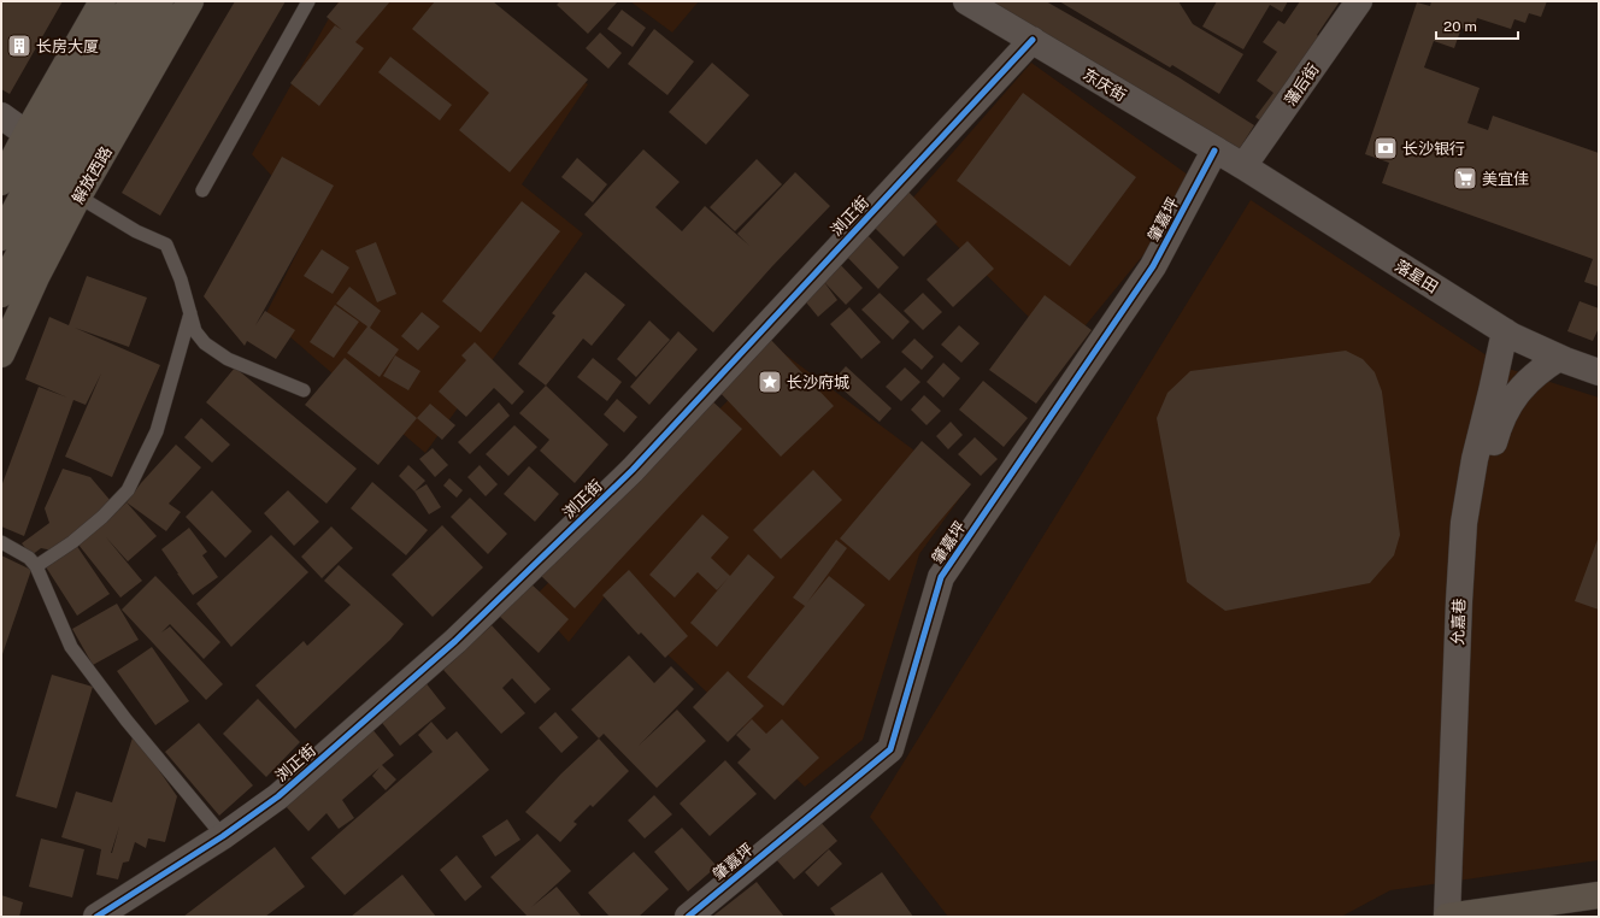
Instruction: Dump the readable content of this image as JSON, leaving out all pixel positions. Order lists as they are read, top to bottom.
{
  "streets": {
    "main road": ["解放西路"],
    "street": [
      "东庆街",
      "藩后街",
      "浏正街",
      "肇嘉坪",
      "落星田",
      "允嘉巷"
    ]
  },
  "crossings": [
    ["东庆街", "藩后街"],
    ["东庆街", "浏正街"],
    ["东庆街", "肇嘉坪"],
    ["东庆街", "落星田"],
    ["藩后街", "落星田"],
    ["落星田", "允嘉巷"]
  ],
  "places": {
    "building": ["长房大厦"],
    "bank": ["长沙银行"],
    "supermarket": ["美宜佳"],
    "place": ["长沙府城"]
  },
  "scale_bar": "20 m"
}
